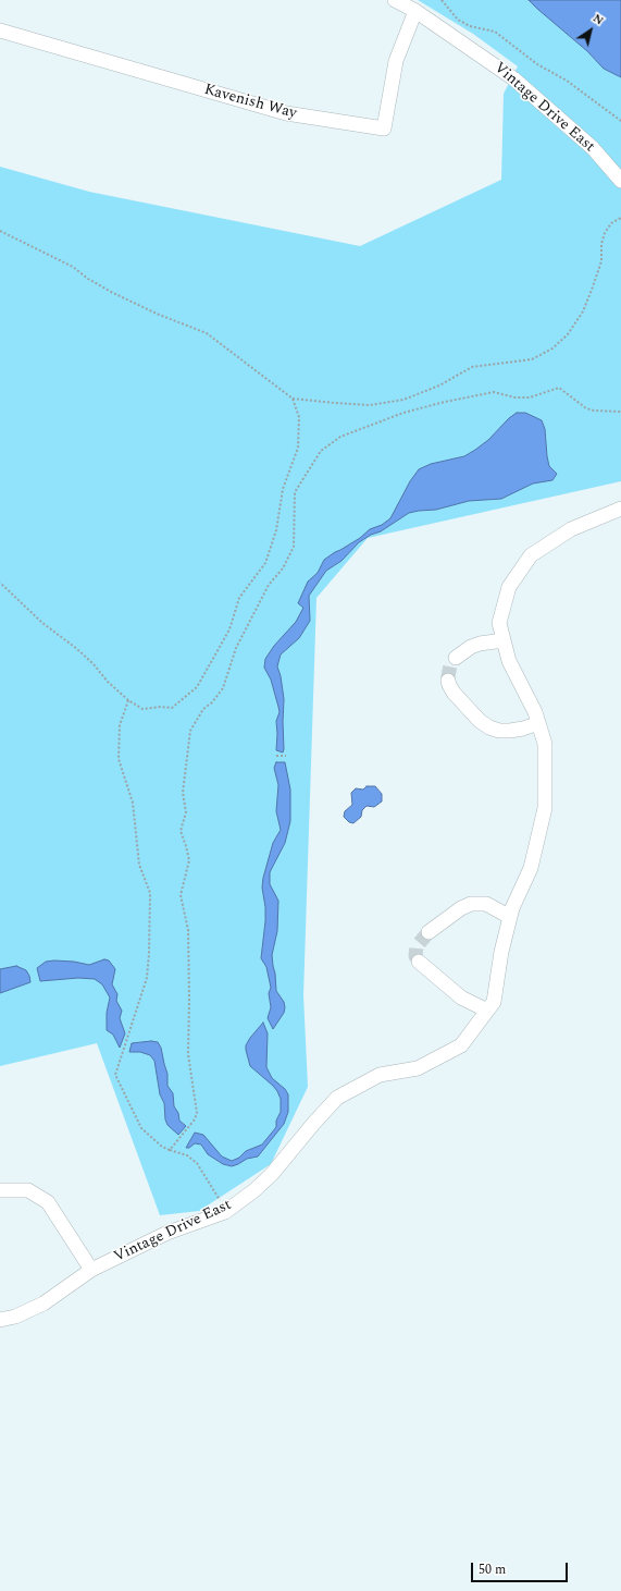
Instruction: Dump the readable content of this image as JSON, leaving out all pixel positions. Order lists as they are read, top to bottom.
{
  "streets": {
    "street": ["Kavenish Way", "Vintage Drive East"]
  },
  "crossings": [
    ["Kavenish Way", "Vintage Drive East"]
  ],
  "scale_bar": "50 m",
  "north": "top right"
}
